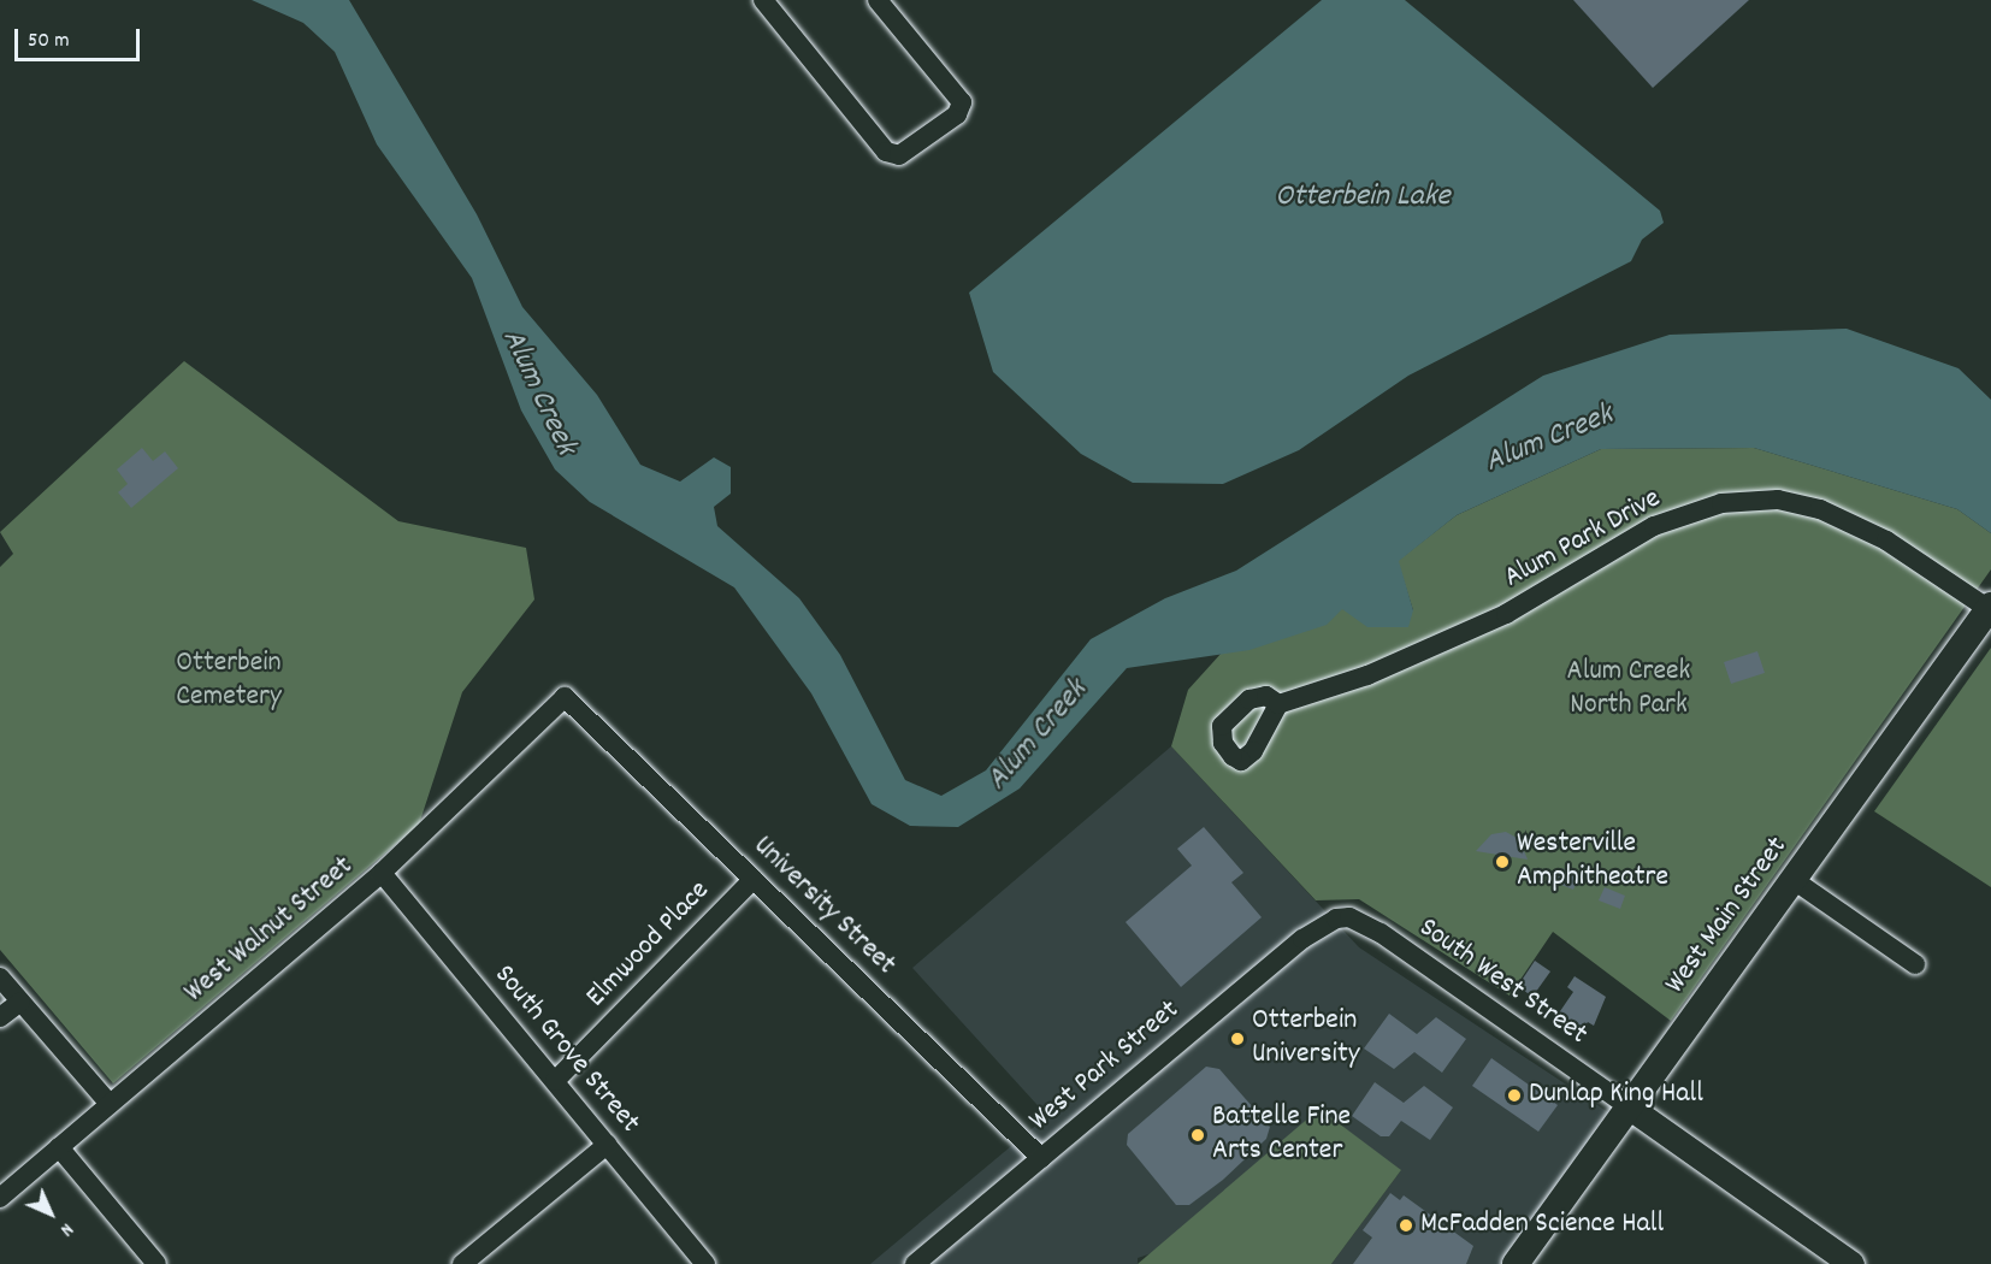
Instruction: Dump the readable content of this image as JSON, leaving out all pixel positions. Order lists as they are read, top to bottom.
{
  "streets": {
    "main road": ["West Main Street"],
    "street": [
      "Alum Park Drive",
      "University Street",
      "West Walnut Street",
      "Elmwood Place",
      "South West Street",
      "South Grove Street",
      "West Park Street"
    ]
  },
  "crossings": [
    ["Alum Park Drive", "West Main Street"],
    ["University Street", "West Walnut Street"],
    ["University Street", "Elmwood Place"],
    ["University Street", "West Park Street"],
    ["West Main Street", "South West Street"],
    ["West Walnut Street", "South Grove Street"],
    ["Elmwood Place", "South Grove Street"],
    ["South West Street", "West Park Street"]
  ],
  "water": ["Otterbein Lake", "Alum Creek"],
  "parks": ["Otterbein Cemetery", "Alum Creek North Park"],
  "places": [
    "Westerville Amphitheatre",
    "Otterbein University",
    "Dunlap King Hall",
    "Battelle Fine Arts Center",
    "McFadden Science Hall"
  ],
  "scale_bar": "50 m",
  "north": "bottom right"
}
